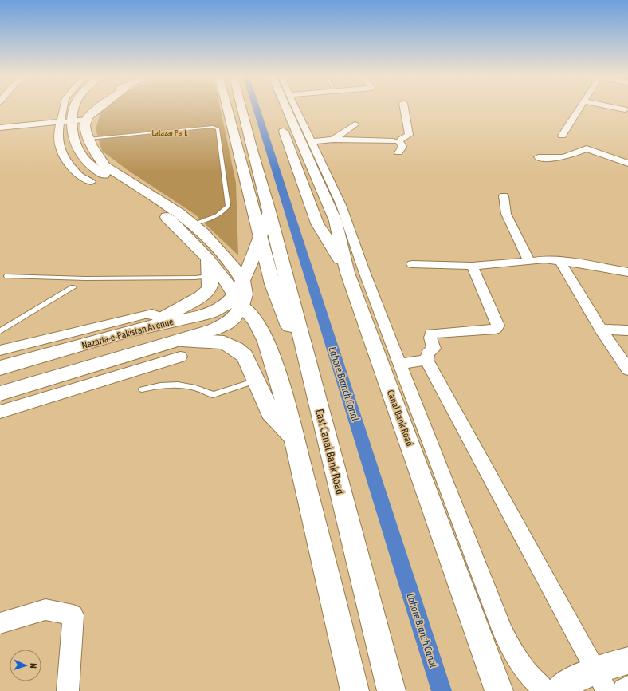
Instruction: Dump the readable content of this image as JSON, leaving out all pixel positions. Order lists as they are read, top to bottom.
{
  "streets": {
    "main road": ["Nazaria-e-Pakistan Avenue", "Canal Bank Road", "East Canal Bank Road"]
  },
  "crossings": [
    ["Nazaria-e-Pakistan Avenue", "East Canal Bank Road"]
  ],
  "water": ["Lahore Branch Canal"],
  "parks": ["Lalazar Park"],
  "north": "right"
}
